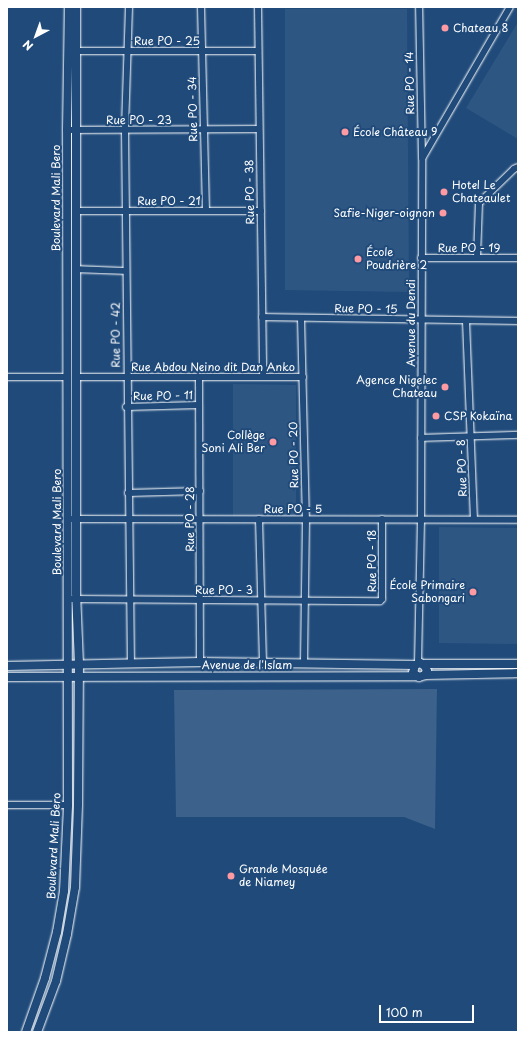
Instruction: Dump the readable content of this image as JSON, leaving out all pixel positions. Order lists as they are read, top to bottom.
{
  "streets": {
    "main road": ["Boulevard Mali Bero", "Avenue de l'Islam"],
    "street": [
      "Rue PO - 25",
      "Rue PO - 14",
      "Rue PO - 34",
      "Rue PO - 23",
      "Rue PO - 38",
      "Rue PO - 21",
      "Rue PO - 19",
      "Rue PO - 15",
      "Avenue du Dendi",
      "Rue PO - 42",
      "Rue Abdou Neino dit Dan Anko",
      "Rue PO - 11",
      "Rue PO - 20",
      "Rue PO - 8",
      "Rue PO - 5",
      "Rue PO - 28",
      "Rue PO - 18",
      "Rue PO - 3"
    ]
  },
  "crossings": [
    ["Rue PO - 25", "Rue PO - 34"],
    ["Rue PO - 25", "Rue PO - 38"],
    ["Rue PO - 25", "Boulevard Mali Bero"],
    ["Rue PO - 25", "Rue PO - 42"],
    ["Rue PO - 14", "Avenue du Dendi"],
    ["Rue PO - 34", "Rue PO - 23"],
    ["Rue PO - 34", "Rue PO - 21"],
    ["Rue PO - 23", "Rue PO - 38"],
    ["Rue PO - 23", "Boulevard Mali Bero"],
    ["Rue PO - 23", "Rue PO - 42"],
    ["Rue PO - 38", "Rue PO - 21"],
    ["Rue PO - 38", "Rue PO - 15"],
    ["Rue PO - 38", "Rue Abdou Neino dit Dan Anko"],
    ["Boulevard Mali Bero", "Rue PO - 21"],
    ["Boulevard Mali Bero", "Rue Abdou Neino dit Dan Anko"],
    ["Boulevard Mali Bero", "Rue PO - 5"],
    ["Boulevard Mali Bero", "Rue PO - 3"],
    ["Boulevard Mali Bero", "Avenue de l'Islam"],
    ["Rue PO - 21", "Rue PO - 42"],
    ["Rue PO - 19", "Avenue du Dendi"],
    ["Rue PO - 15", "Avenue du Dendi"],
    ["Rue PO - 15", "Rue PO - 20"],
    ["Rue PO - 15", "Rue PO - 8"],
    ["Avenue du Dendi", "Rue PO - 5"],
    ["Avenue du Dendi", "Avenue de l'Islam"],
    ["Rue PO - 42", "Rue Abdou Neino dit Dan Anko"],
    ["Rue PO - 42", "Rue PO - 11"],
    ["Rue PO - 42", "Rue PO - 5"],
    ["Rue PO - 42", "Rue PO - 3"],
    ["Rue PO - 42", "Avenue de l'Islam"],
    ["Rue Abdou Neino dit Dan Anko", "Rue PO - 20"],
    ["Rue Abdou Neino dit Dan Anko", "Rue PO - 28"],
    ["Rue PO - 11", "Rue PO - 28"],
    ["Rue PO - 20", "Rue PO - 5"],
    ["Rue PO - 20", "Rue PO - 3"],
    ["Rue PO - 20", "Avenue de l'Islam"],
    ["Rue PO - 8", "Rue PO - 5"],
    ["Rue PO - 5", "Rue PO - 28"],
    ["Rue PO - 5", "Rue PO - 18"],
    ["Rue PO - 28", "Rue PO - 3"],
    ["Rue PO - 28", "Avenue de l'Islam"],
    ["Rue PO - 18", "Rue PO - 3"]
  ],
  "places": [
    "Chateau 8",
    "École Château 9",
    "Hotel Le Chateaulet",
    "Safie-Niger-oignon",
    "École Poudrière 2",
    "Agence Nigelec Chateau",
    "CSP Kokaïna",
    "Collège Soni Ali Ber",
    "École Primaire Sabongari",
    "Grande Mosquée de Niamey"
  ],
  "scale_bar": "100 m",
  "north": "bottom left"
}
